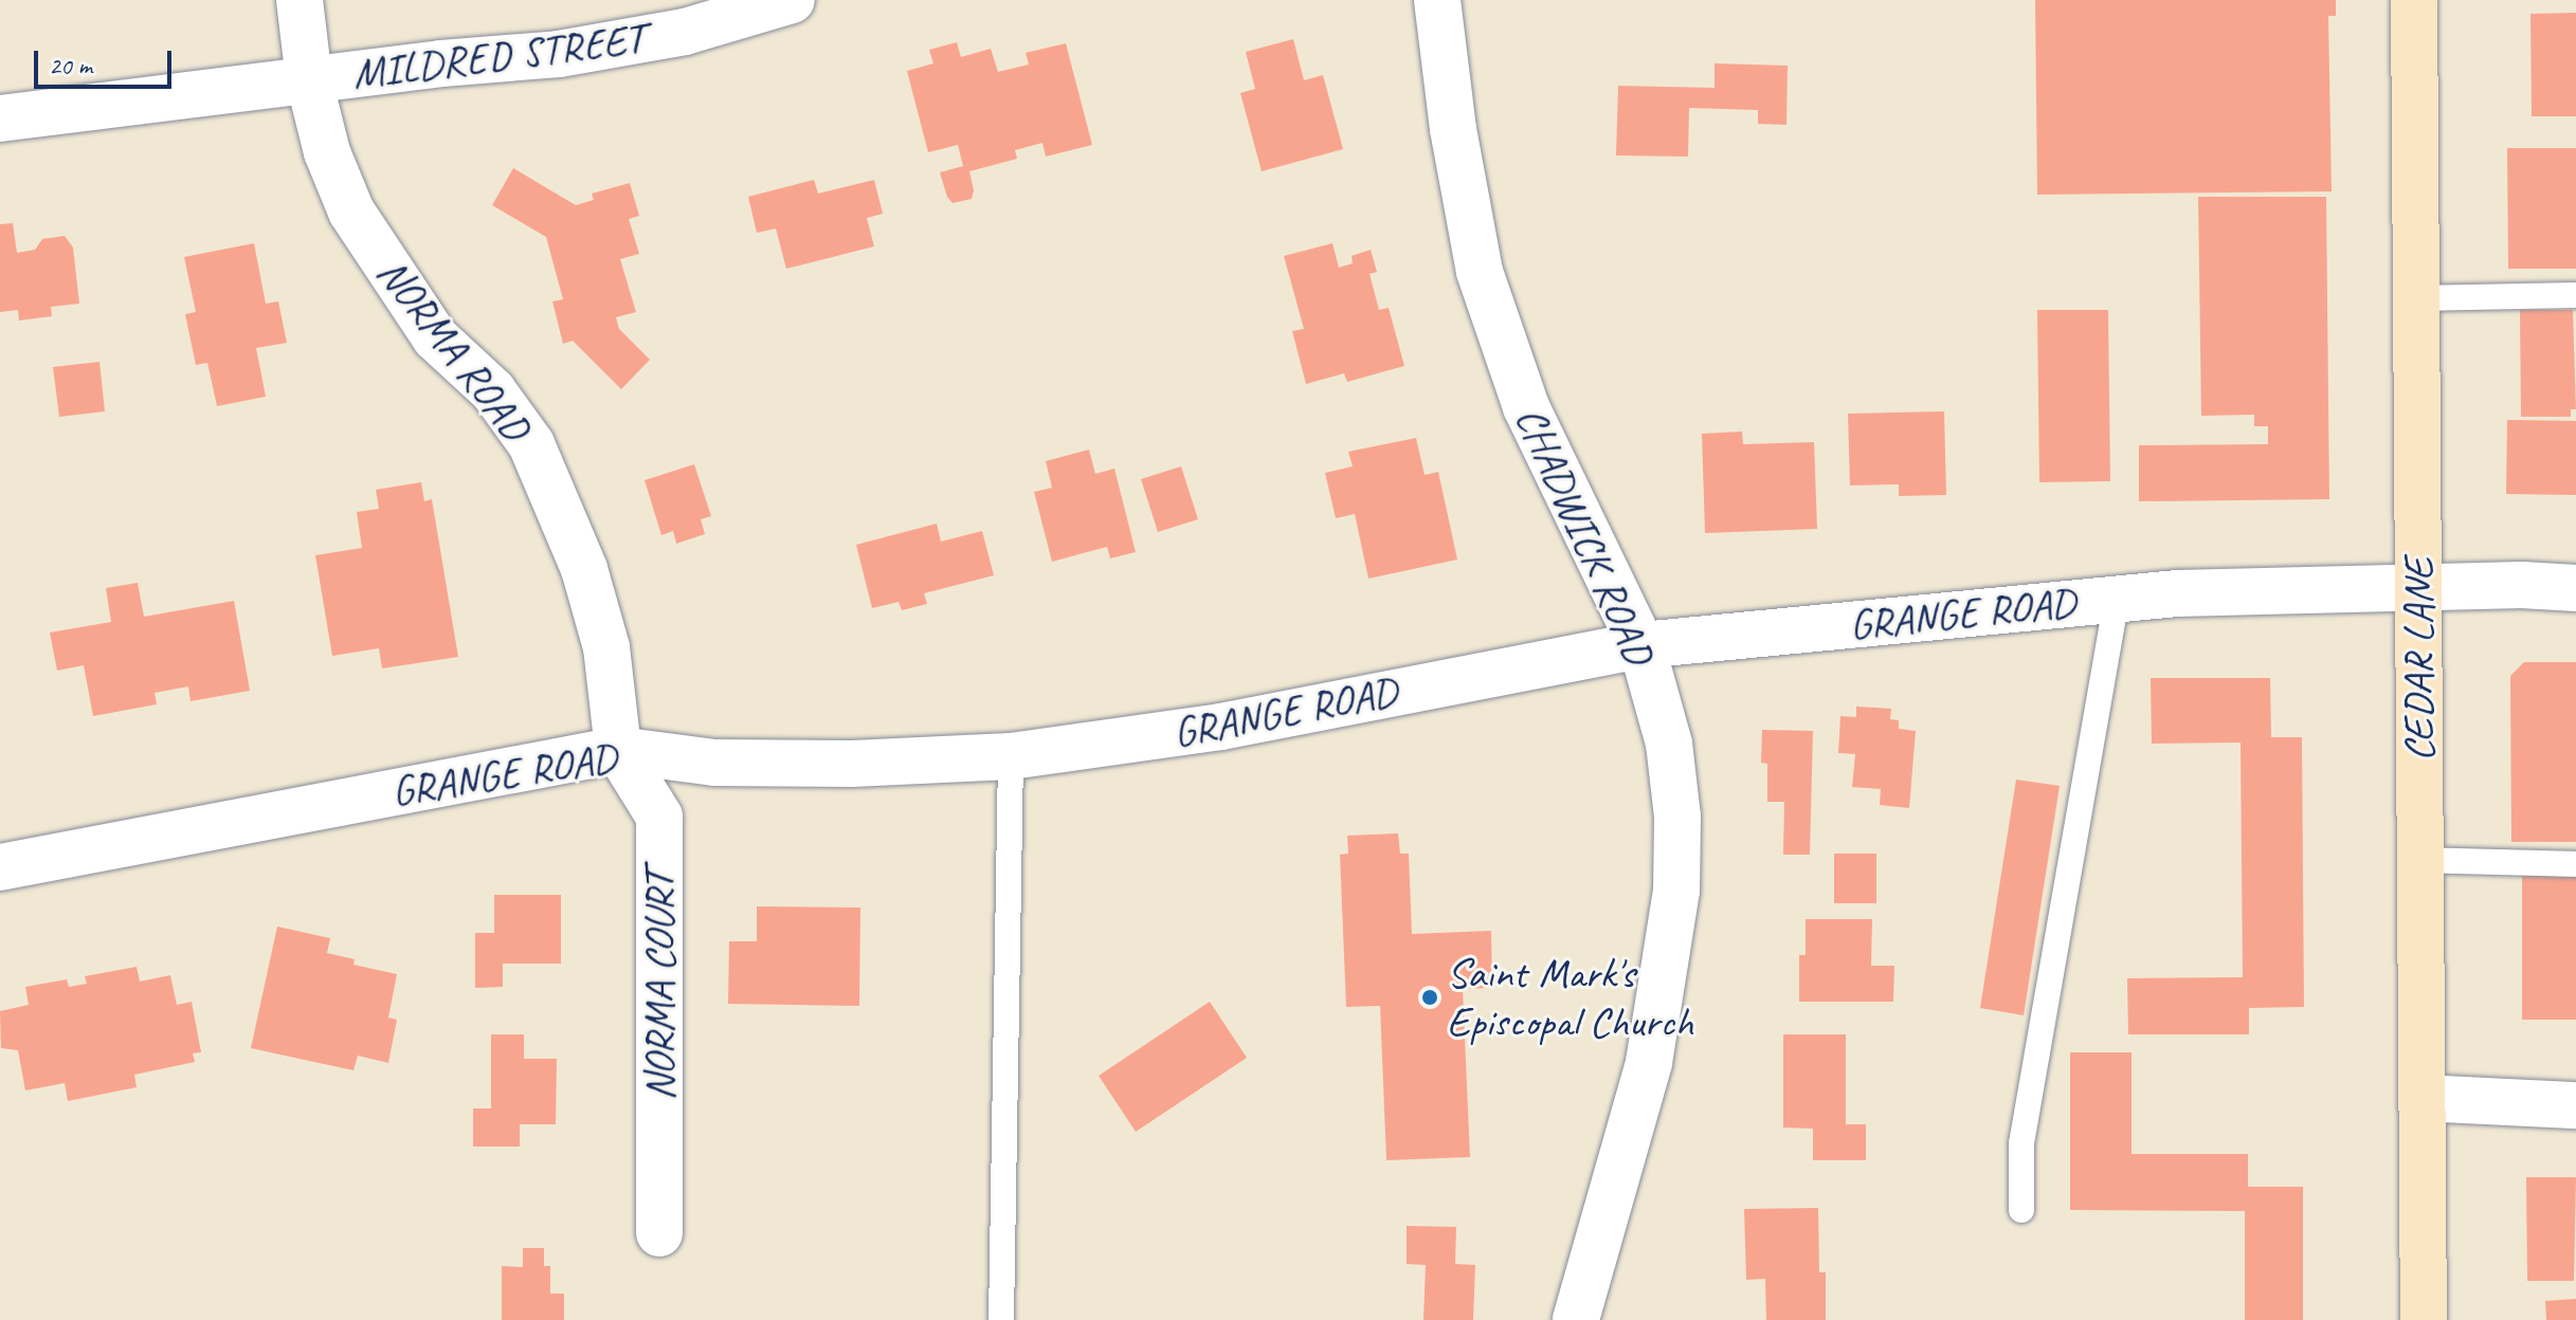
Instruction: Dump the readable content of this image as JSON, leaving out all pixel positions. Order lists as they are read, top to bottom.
{
  "streets": {
    "main road": ["CEDAR LANE"],
    "street": [
      "MILDRED STREET",
      "NORMA ROAD",
      "CHADWICK ROAD",
      "GRANGE ROAD",
      "NORMA COURT"
    ]
  },
  "crossings": [
    ["MILDRED STREET", "NORMA ROAD"],
    ["NORMA ROAD", "GRANGE ROAD"],
    ["NORMA ROAD", "NORMA COURT"],
    ["CHADWICK ROAD", "GRANGE ROAD"],
    ["GRANGE ROAD", "CEDAR LANE"],
    ["GRANGE ROAD", "NORMA COURT"]
  ],
  "places": ["Saint Mark's Episcopal Church"],
  "scale_bar": "20 m"
}
